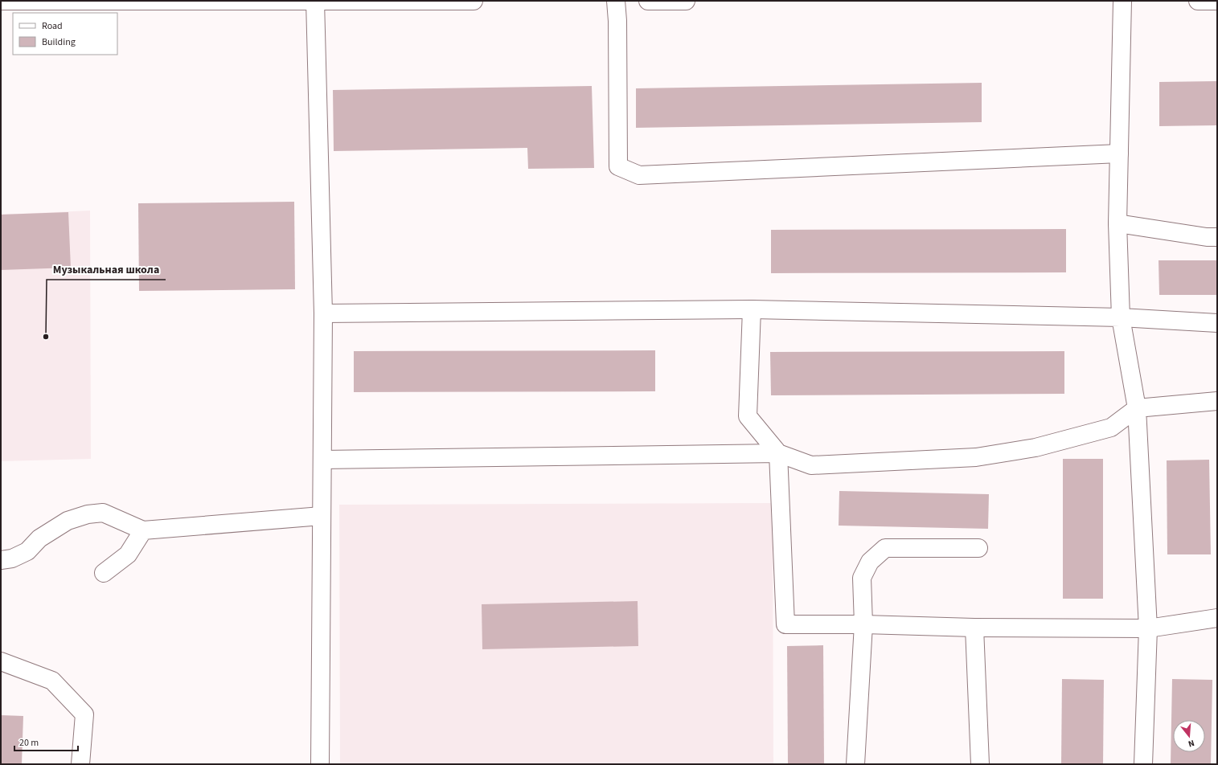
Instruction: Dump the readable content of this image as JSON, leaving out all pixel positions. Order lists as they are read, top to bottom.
{
  "places": ["Музыкальная школа"],
  "legend": ["Road", "Building"],
  "scale_bar": "20 m",
  "north": "bottom"
}
